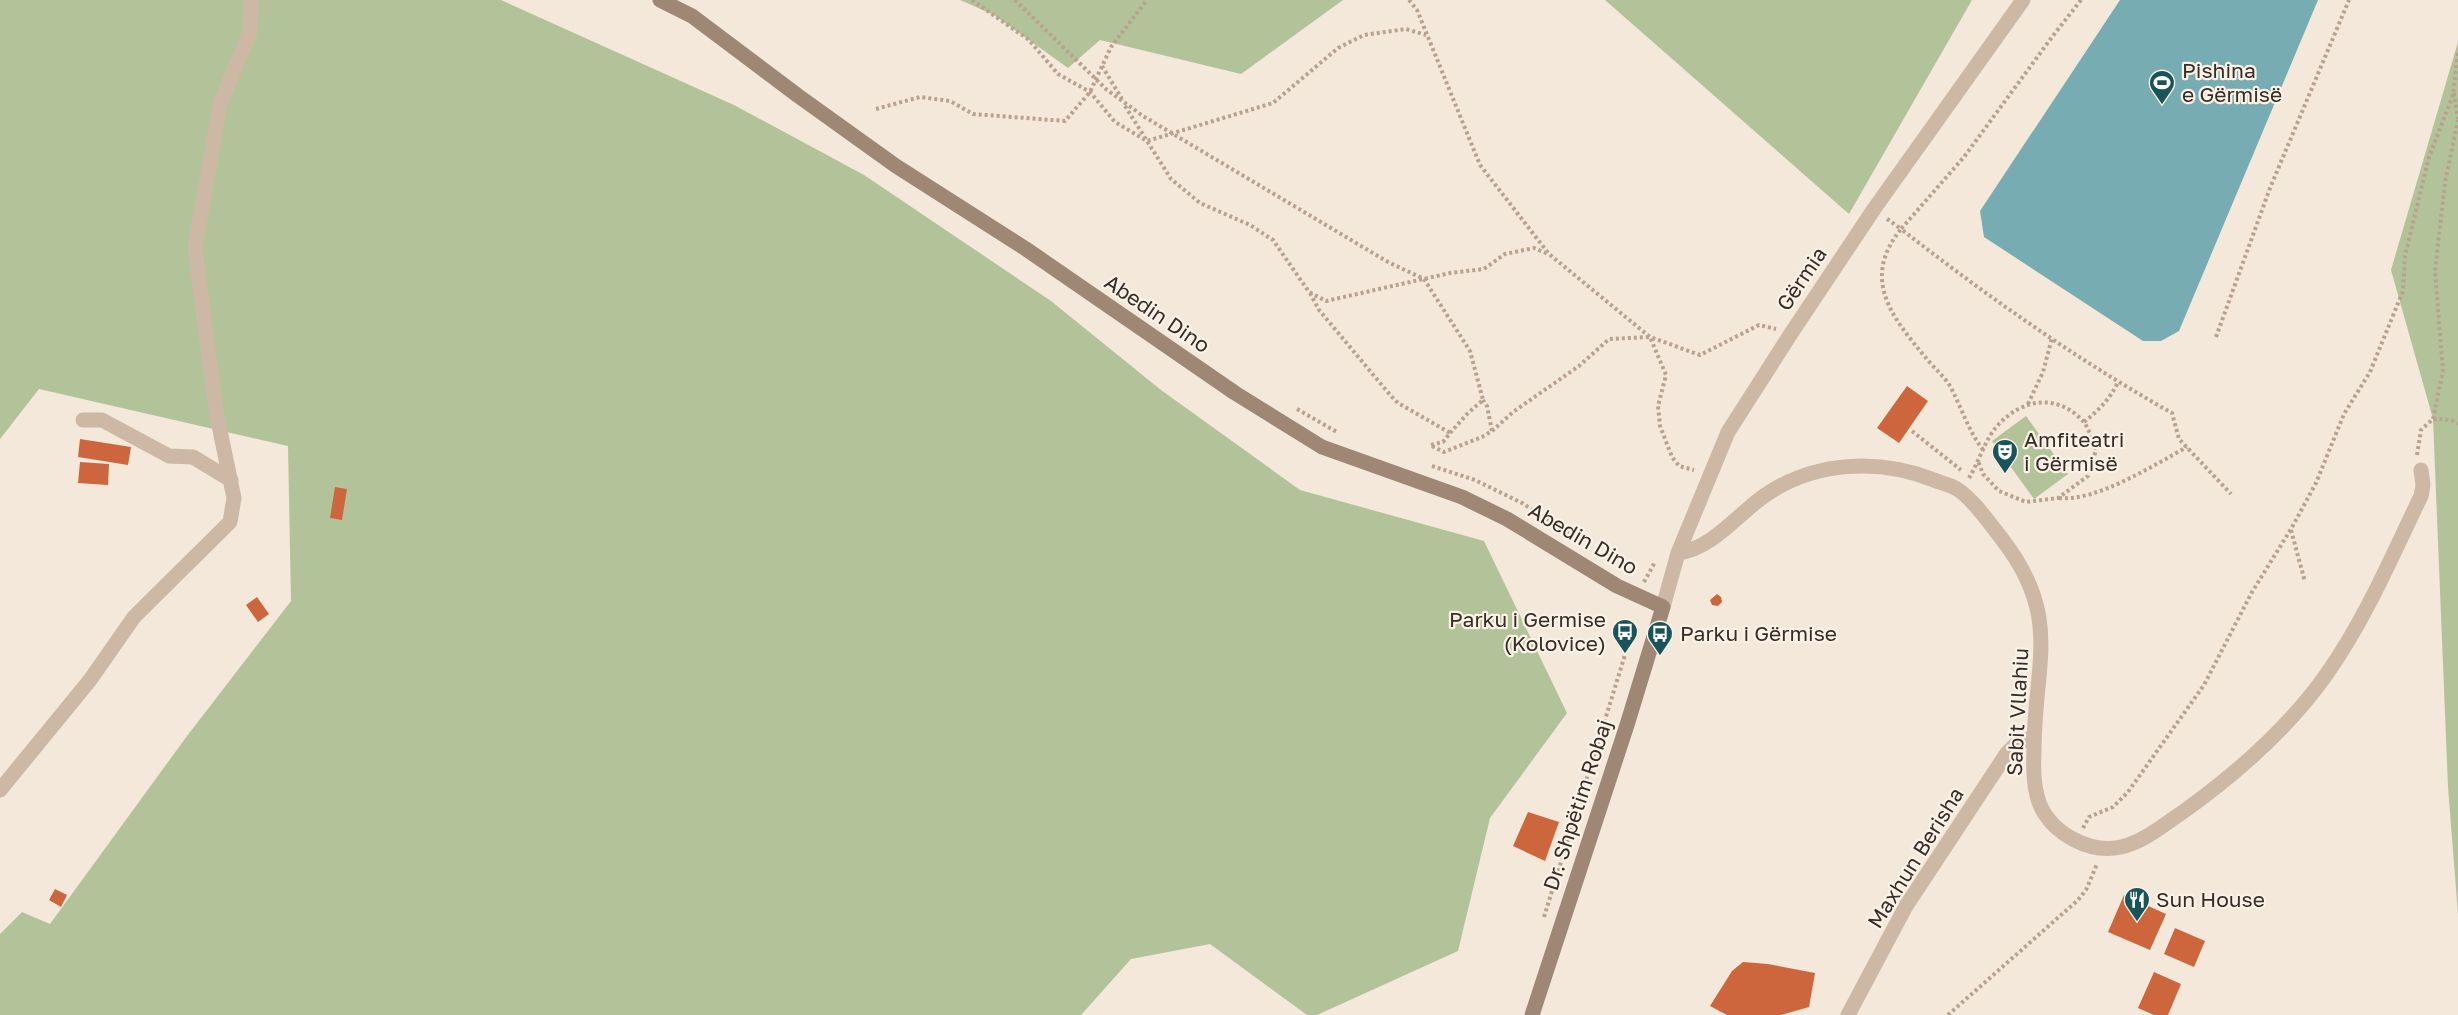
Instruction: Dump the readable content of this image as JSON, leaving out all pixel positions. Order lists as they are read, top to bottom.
{
  "streets": {
    "street": [
      "Gërmia",
      "Abedin Dino",
      "Sabit Vllahiu",
      "Dr. Shpëtim Robaj",
      "Maxhun Berisha"
    ]
  },
  "crossings": [
    ["Gërmia", "Abedin Dino"],
    ["Gërmia", "Sabit Vllahiu"],
    ["Gërmia", "Dr. Shpëtim Robaj"],
    ["Abedin Dino", "Dr. Shpëtim Robaj"],
    ["Sabit Vllahiu", "Maxhun Berisha"]
  ],
  "places": {
    "sports": ["Pishina e Gërmisë"],
    "theatre": ["Amfiteatri i Gërmisë"],
    "bus stop": ["Parku i Germise (Kolovice)", "Parku i Gërmise"],
    "restaurant": ["Sun House"]
  }
}
